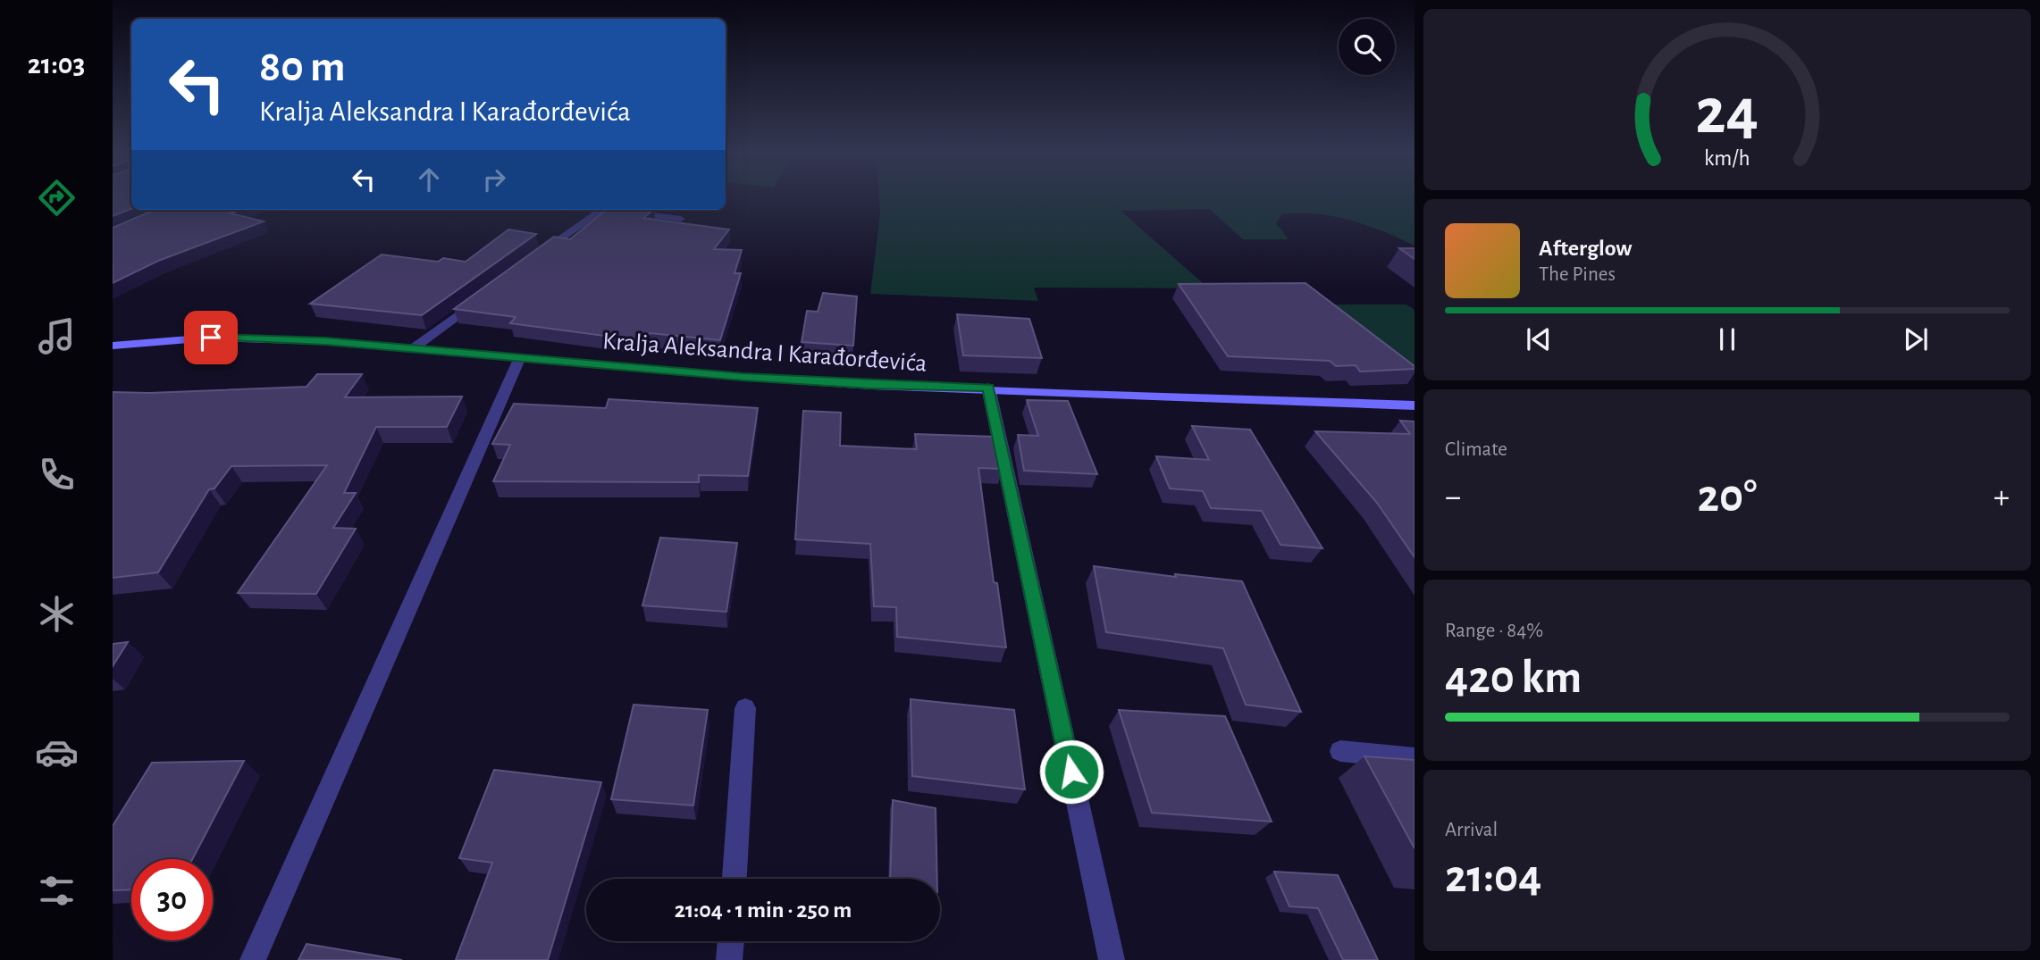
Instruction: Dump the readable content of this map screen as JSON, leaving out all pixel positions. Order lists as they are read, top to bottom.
{
  "streets": {
    "street": ["Kralja Aleksandra I Karađorđevića"]
  },
  "page": {
    "tabs": "21:03",
    "turn": ["80 m", "Kralja Aleksandra I Karađorđevića"],
    "song": ["Afterglow", "The Pines"],
    "tile": [
      "Climate",
      ["Range · 84%", "420 km"],
      ["Arrival", "21:04"]
    ],
    "heat": ["−", "20°", "+"],
    "limit": "30",
    "trip": "21:04 · 1 min · 250 m",
    "gauge": ["24", "km/h"]
  }
}
